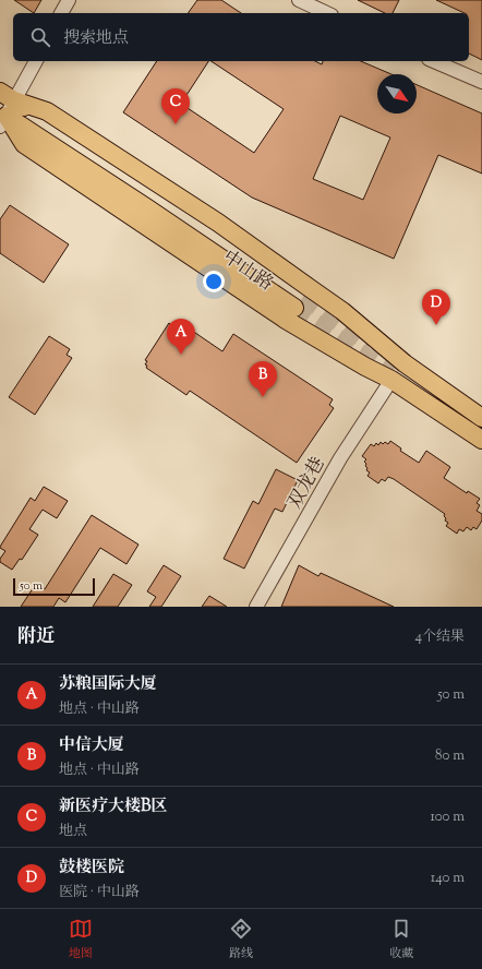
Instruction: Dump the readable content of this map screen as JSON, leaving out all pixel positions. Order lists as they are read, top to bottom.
{
  "streets": {
    "main road": ["中山路"],
    "street": ["双龙巷"]
  },
  "crossings": [
    ["中山路", "双龙巷"]
  ],
  "scale_bar": "50 m",
  "north": "bottom right",
  "page": {
    "search": "搜索地点",
    "pins": [
      "C",
      "D",
      "A",
      "B"
    ],
    "scale": "50 m",
    "heading": ["附近", "4个结果"],
    "list": [
      {
        "mark": "A",
        "name": "苏粮国际大厦",
        "note": "地点 · 中山路",
        "value": "50 m"
      },
      {
        "mark": "B",
        "name": "中信大厦",
        "note": "地点 · 中山路",
        "value": "80 m"
      },
      {
        "mark": "C",
        "name": "新医疗大楼B区",
        "note": "地点",
        "value": "100 m"
      },
      {
        "mark": "D",
        "name": "鼓楼医院",
        "note": "医院 · 中山路",
        "value": "140 m"
      }
    ],
    "nav": ["地图", "路线", "收藏"]
  }
}
